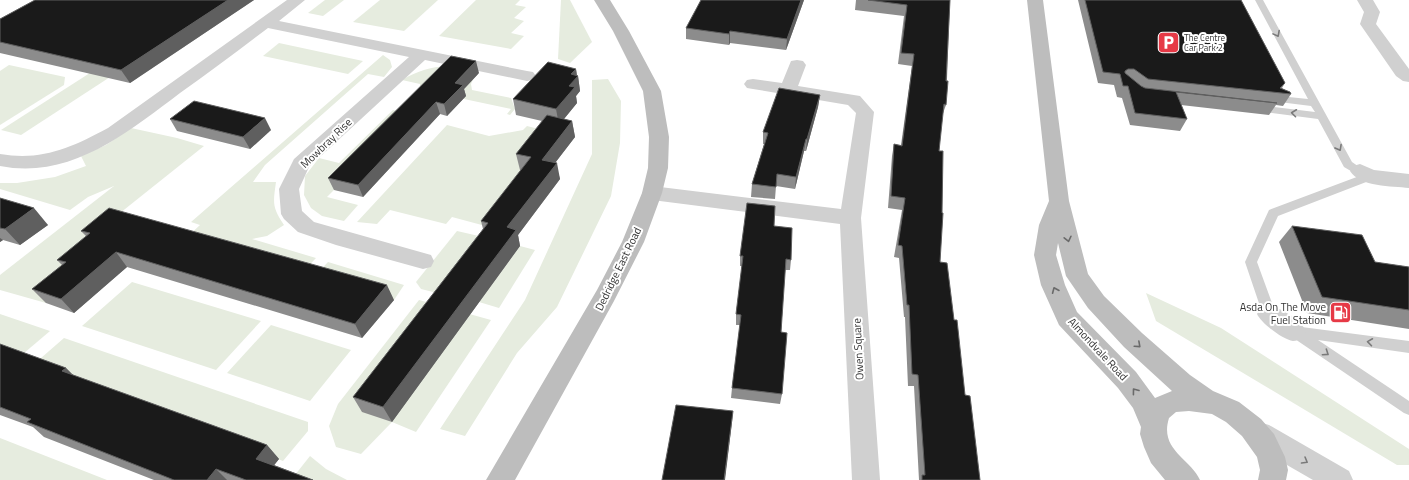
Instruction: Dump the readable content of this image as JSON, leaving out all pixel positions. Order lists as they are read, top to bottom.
{
  "streets": {
    "street": [
      "Mowbray Rise",
      "Dedridge East Road",
      "Owen Square",
      "Almondvale Road"
    ]
  },
  "places": {
    "parking": ["The Centre Car Park 2"],
    "fuel station": ["Asda On The Move Fuel Station"]
  }
}
